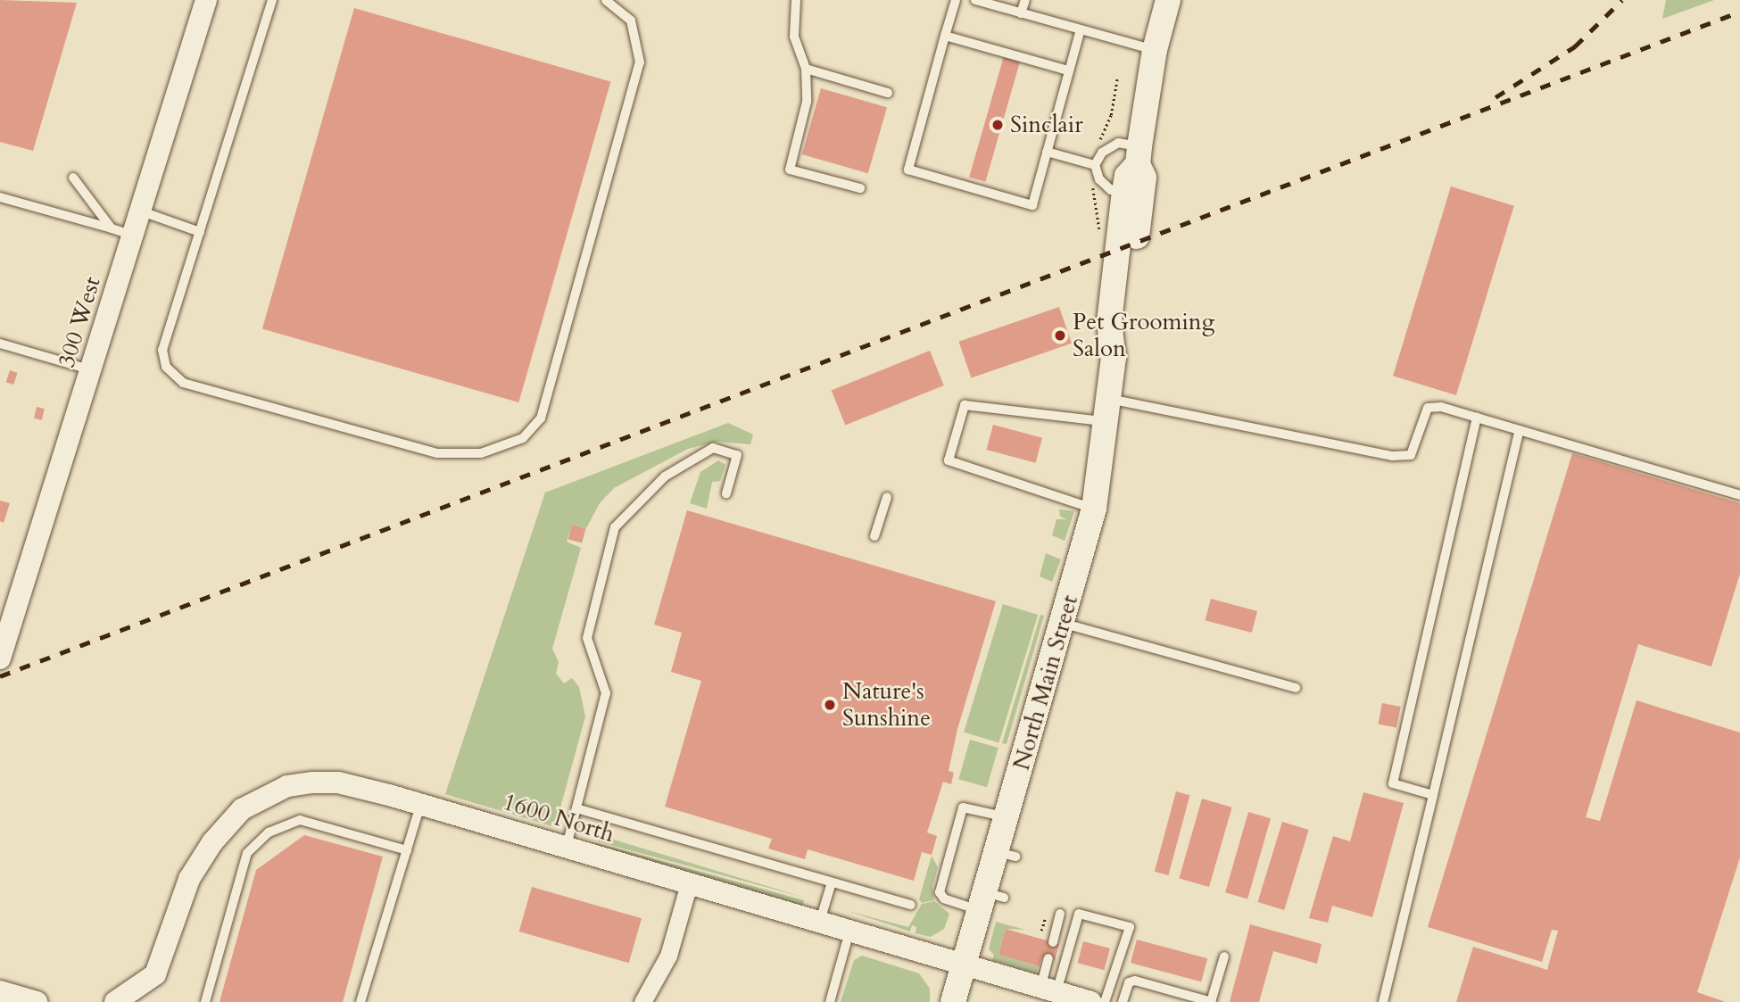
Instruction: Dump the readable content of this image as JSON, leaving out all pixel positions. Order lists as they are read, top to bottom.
{
  "streets": {
    "main road": ["North Main Street"],
    "street": ["300 West", "1600 North"]
  },
  "crossings": [
    ["North Main Street", "1600 North"]
  ],
  "places": ["Sinclair", "Pet Grooming Salon", "Nature's Sunshine"]
}
